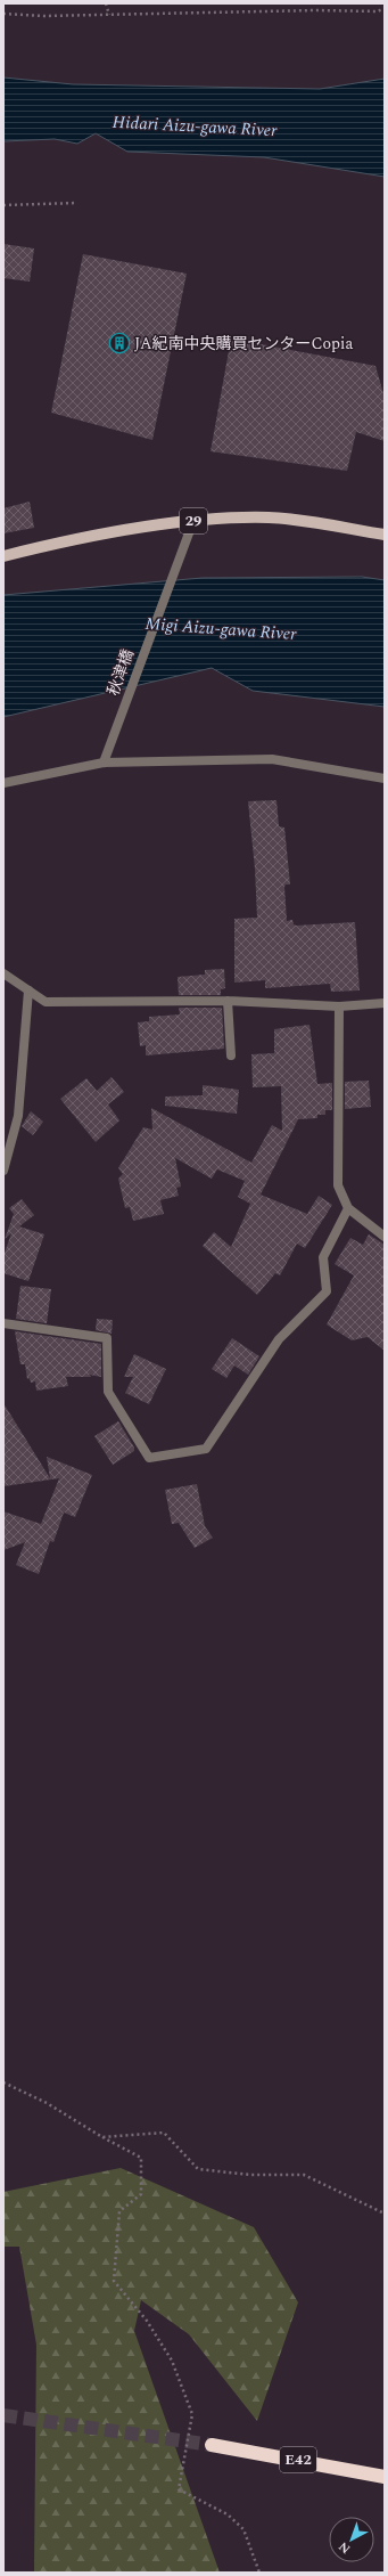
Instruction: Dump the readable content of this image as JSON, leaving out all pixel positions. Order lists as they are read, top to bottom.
{
  "streets": {
    "highway": ["E42"],
    "main road": ["29"],
    "street": ["秋津橋"]
  },
  "crossings": [
    ["29", "秋津橋"]
  ],
  "water": ["Hidari Aizu-gawa River", "Migi Aizu-gawa River"],
  "places": {
    "building": ["JA紀南中央購買センターCopia"]
  },
  "north": "bottom left"
}
